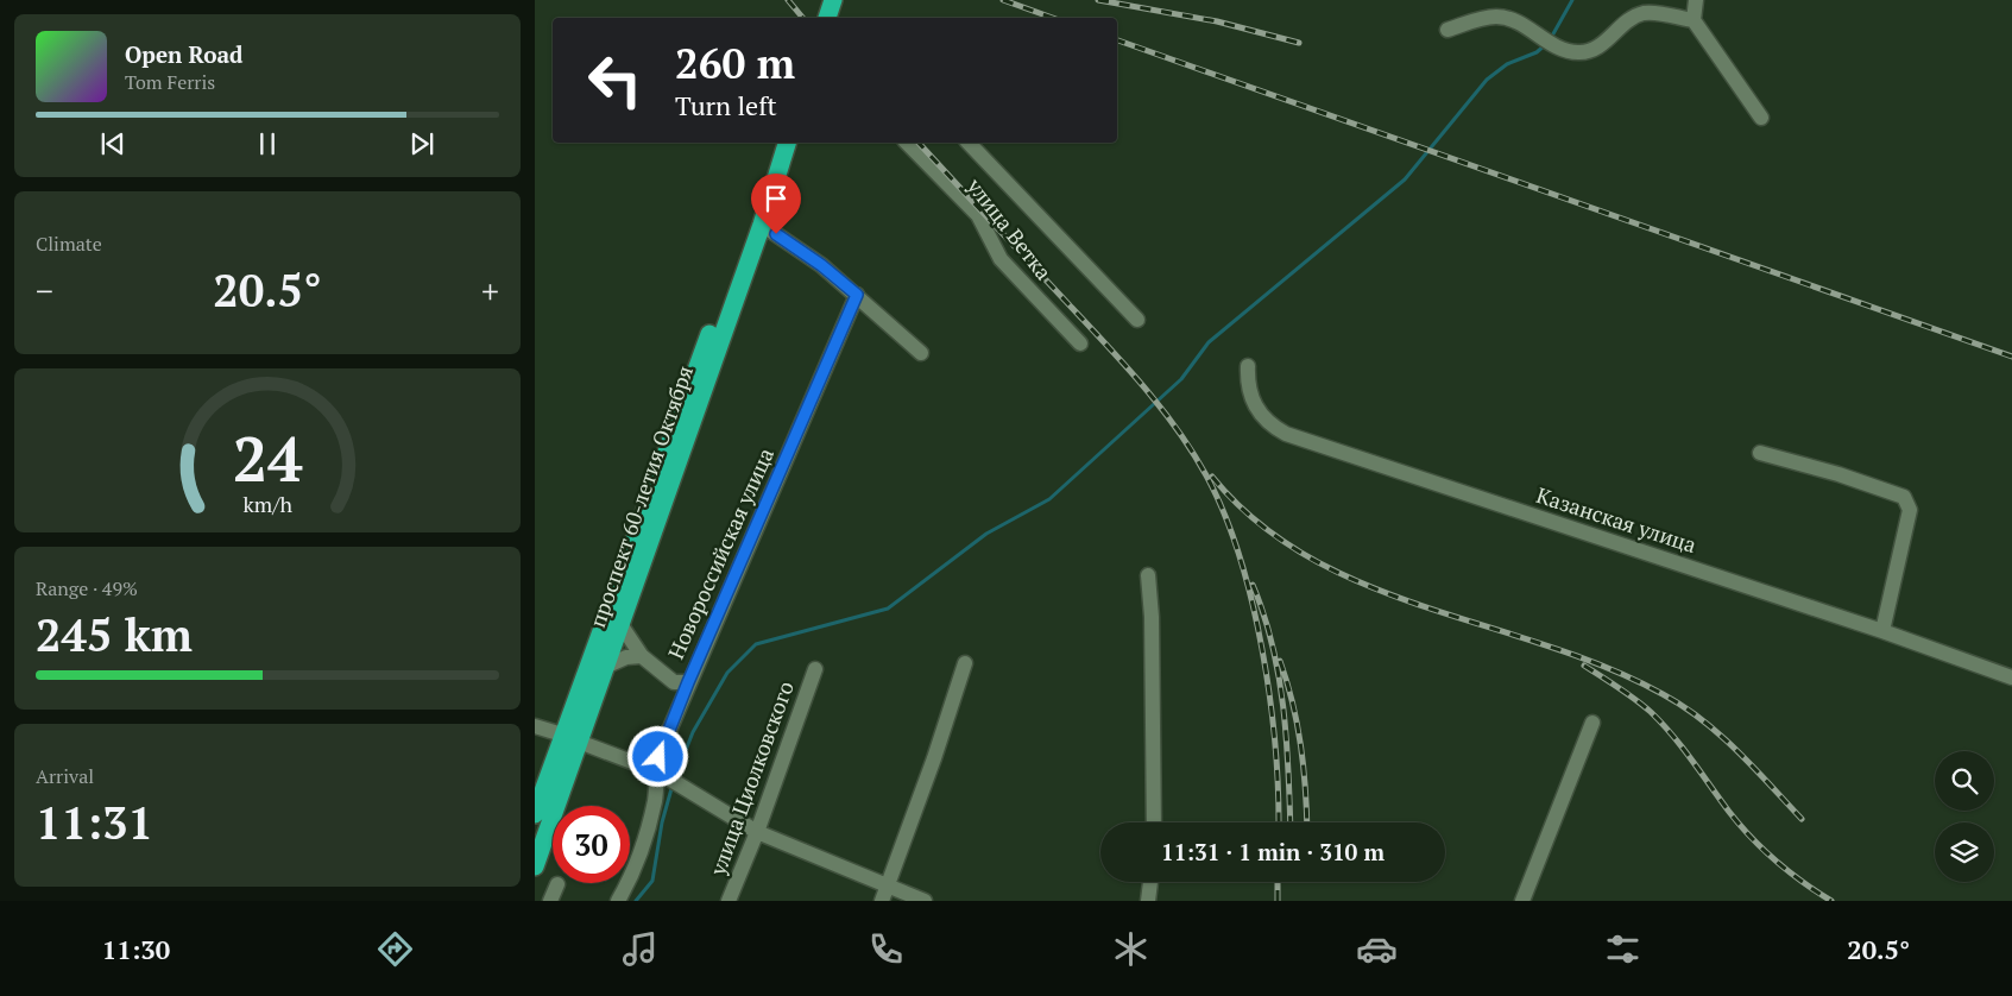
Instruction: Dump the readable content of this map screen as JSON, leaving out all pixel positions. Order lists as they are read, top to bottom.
{
  "streets": {
    "highway": ["проспект 60-летия Октября"],
    "street": [
      "улица Ветка",
      "Казанская улица",
      "Новороссийская улица",
      "улица Циолковского"
    ]
  },
  "page": {
    "turn": ["260 m", "Turn left"],
    "song": ["Open Road", "Tom Ferris"],
    "tile": [
      "Climate",
      ["Range · 49%", "245 km"],
      ["Arrival", "11:31"]
    ],
    "heat": ["−", "20.5°", "+"],
    "limit": "30",
    "trip": "11:31 · 1 min · 310 m",
    "tabs": ["11:30", "20.5°"],
    "gauge": ["24", "km/h"]
  }
}
